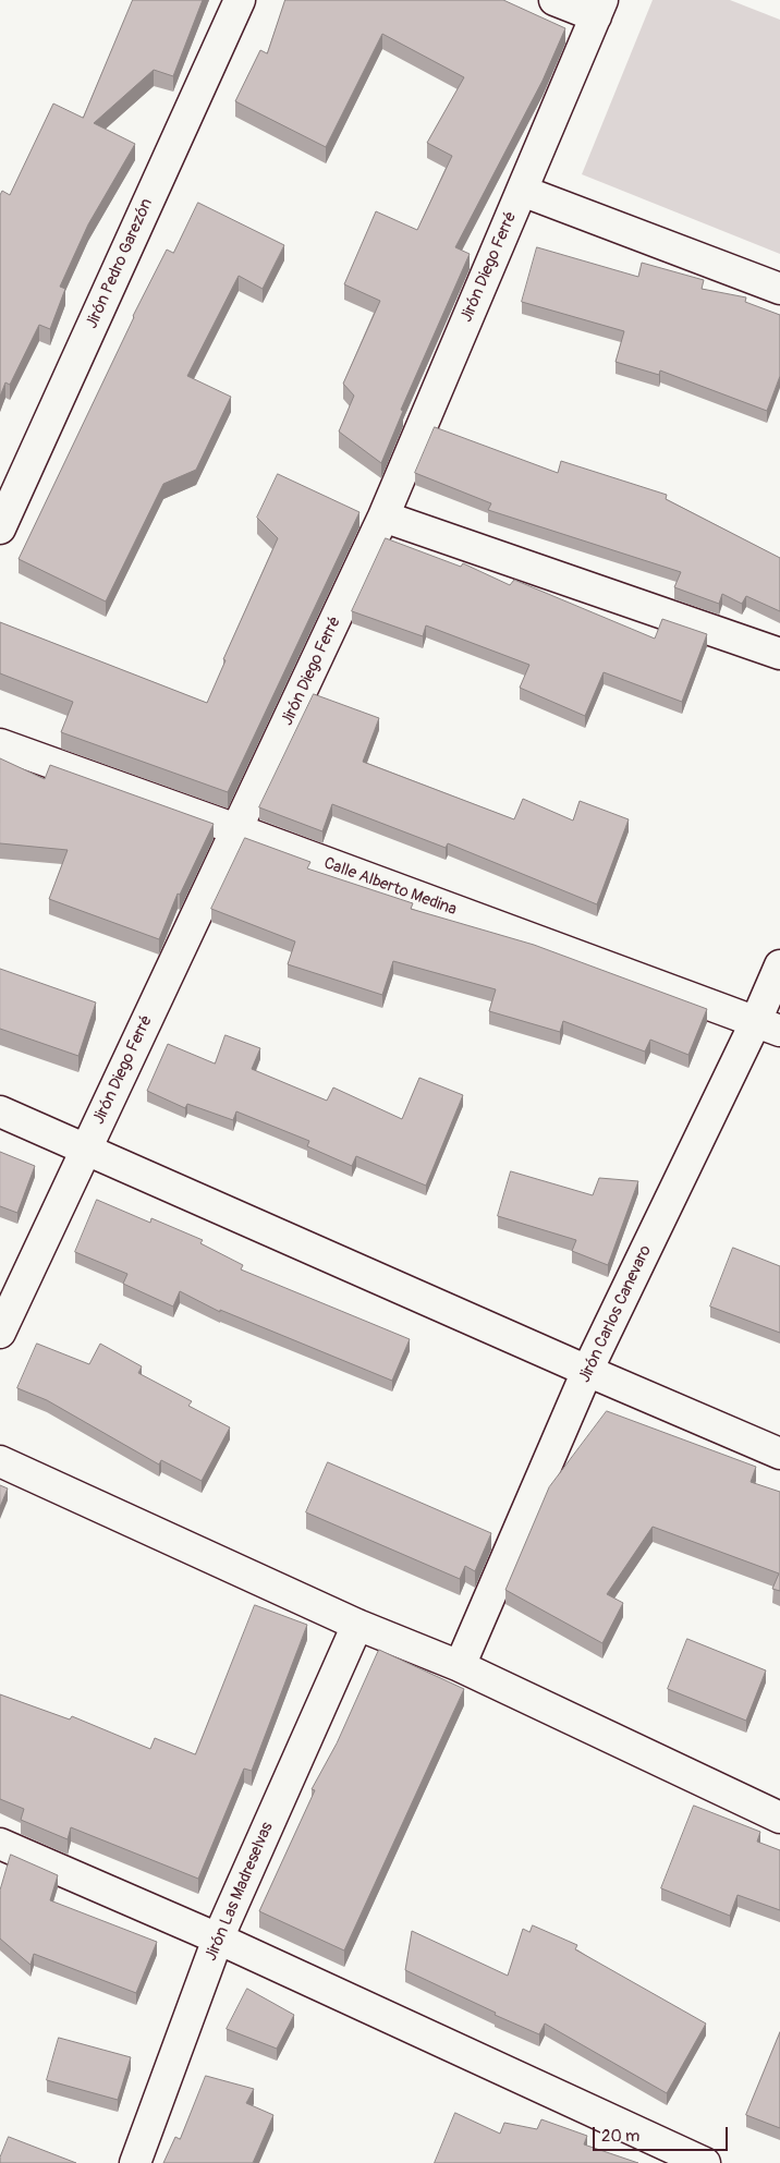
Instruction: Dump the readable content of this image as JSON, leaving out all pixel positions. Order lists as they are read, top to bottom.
{
  "streets": {
    "street": [
      "Jirón Pedro Garezón",
      "Jirón Diego Ferré",
      "Calle Alberto Medina",
      "Jirón Carlos Canevaro",
      "Jirón Las Madreselvas"
    ]
  },
  "crossings": [
    ["Jirón Diego Ferré", "Calle Alberto Medina"],
    ["Calle Alberto Medina", "Jirón Carlos Canevaro"]
  ],
  "scale_bar": "20 m"
}
